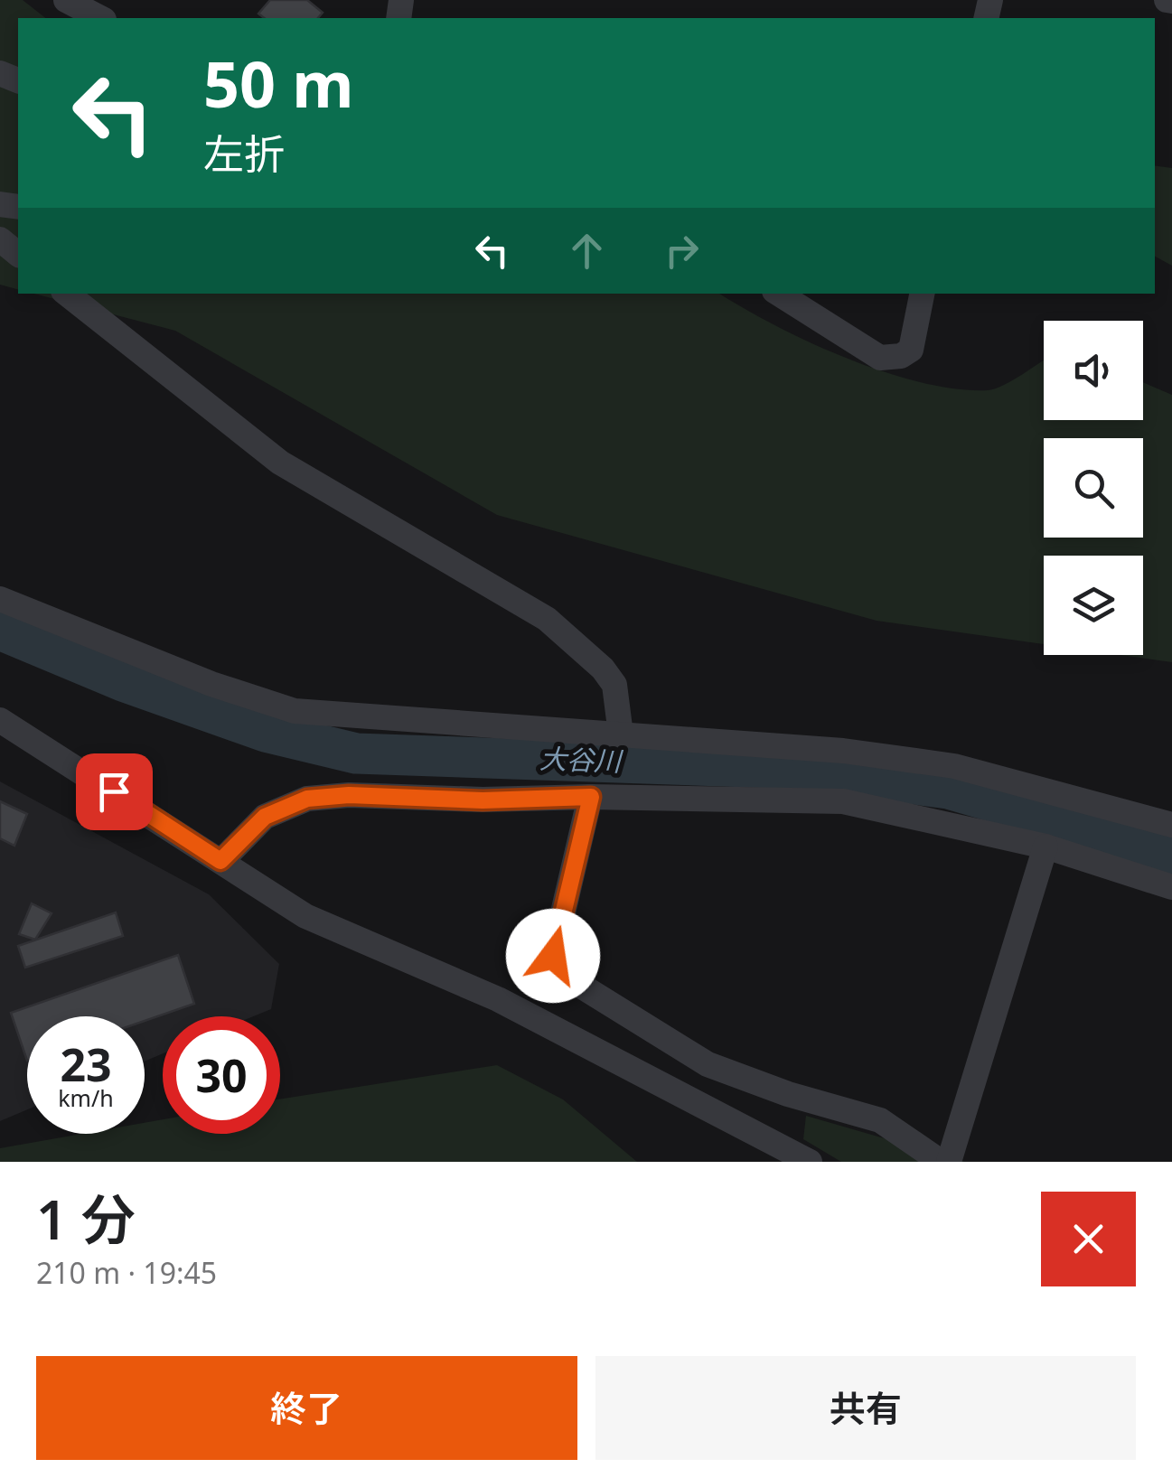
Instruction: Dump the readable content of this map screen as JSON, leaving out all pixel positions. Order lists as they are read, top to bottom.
{
  "water": ["大谷川"],
  "page": {
    "turn": ["50 m", "左折"],
    "speed": "23 km/h",
    "limit": "30",
    "heading": ["1 分", "210 m · 19:45"],
    "buttons": ["終了", "共有"]
  }
}
